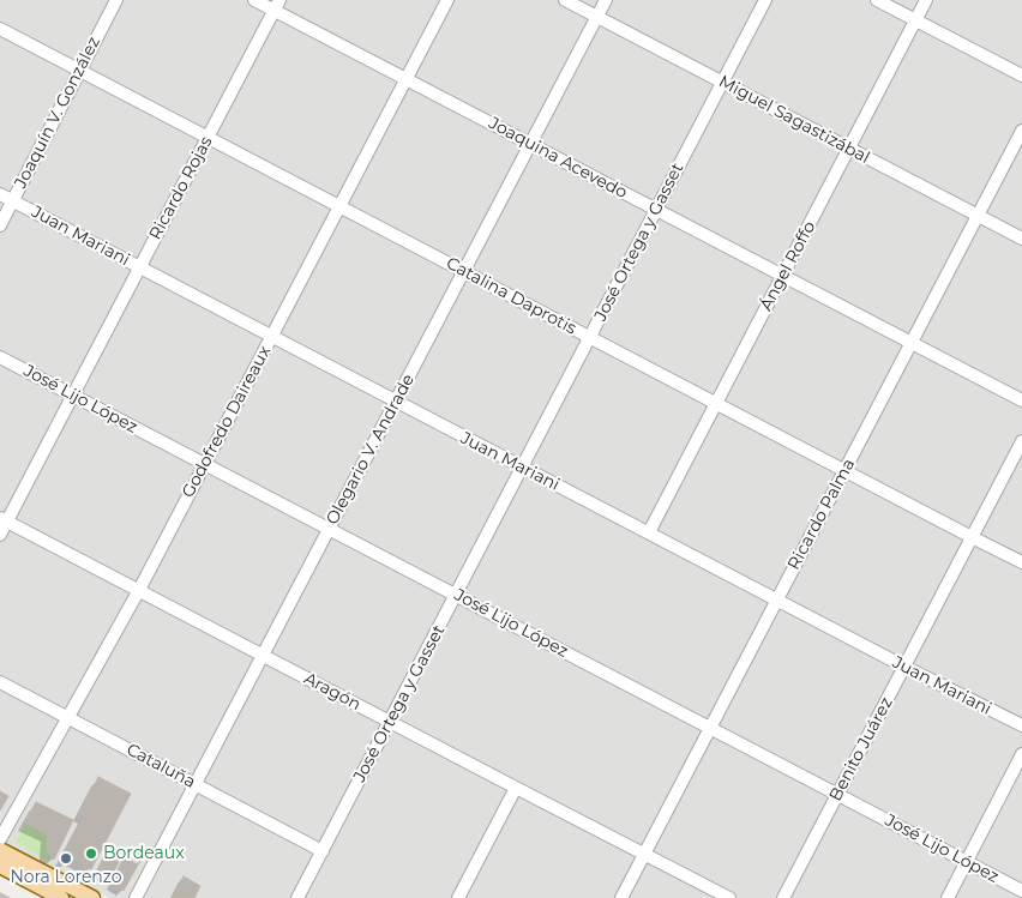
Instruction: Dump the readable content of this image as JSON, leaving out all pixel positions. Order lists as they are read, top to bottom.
{
  "streets": {
    "street": [
      "Joaquín V. González",
      "Miguel Sagastizábal",
      "Joaquina Acevedo",
      "Ricardo Rojas",
      "Juan Mariani",
      "José Ortega y Gasset",
      "Ángel Roffo",
      "Catalina Daprotis",
      "José Lijo López",
      "Godofredo Daireaux",
      "Olegario V. Andrade",
      "Ricardo Palma",
      "Aragón",
      "Benito Juárez",
      "Cataluña"
    ]
  },
  "crossings": [
    ["Joaquín V. González", "Juan Mariani"],
    ["Joaquín V. González", "Catalina Daprotis"],
    ["Miguel Sagastizábal", "José Ortega y Gasset"],
    ["Miguel Sagastizábal", "Ángel Roffo"],
    ["Miguel Sagastizábal", "Olegario V. Andrade"],
    ["Miguel Sagastizábal", "Ricardo Palma"],
    ["Joaquina Acevedo", "Ricardo Rojas"],
    ["Joaquina Acevedo", "José Ortega y Gasset"],
    ["Joaquina Acevedo", "Ángel Roffo"],
    ["Joaquina Acevedo", "Godofredo Daireaux"],
    ["Joaquina Acevedo", "Olegario V. Andrade"],
    ["Joaquina Acevedo", "Ricardo Palma"],
    ["Ricardo Rojas", "Juan Mariani"],
    ["Ricardo Rojas", "Catalina Daprotis"],
    ["Ricardo Rojas", "José Lijo López"],
    ["Ricardo Rojas", "Aragón"],
    ["Juan Mariani", "José Ortega y Gasset"],
    ["Juan Mariani", "Ángel Roffo"],
    ["Juan Mariani", "Godofredo Daireaux"],
    ["Juan Mariani", "Olegario V. Andrade"],
    ["Juan Mariani", "Ricardo Palma"],
    ["Juan Mariani", "Benito Juárez"],
    ["José Ortega y Gasset", "Catalina Daprotis"],
    ["José Ortega y Gasset", "José Lijo López"],
    ["José Ortega y Gasset", "Aragón"],
    ["José Ortega y Gasset", "Cataluña"],
    ["Ángel Roffo", "Catalina Daprotis"],
    ["Catalina Daprotis", "Godofredo Daireaux"],
    ["Catalina Daprotis", "Olegario V. Andrade"],
    ["Catalina Daprotis", "Ricardo Palma"],
    ["Catalina Daprotis", "Benito Juárez"],
    ["José Lijo López", "Godofredo Daireaux"],
    ["José Lijo López", "Olegario V. Andrade"],
    ["José Lijo López", "Ricardo Palma"],
    ["José Lijo López", "Benito Juárez"],
    ["Godofredo Daireaux", "Aragón"],
    ["Godofredo Daireaux", "Cataluña"],
    ["Olegario V. Andrade", "Aragón"],
    ["Olegario V. Andrade", "Cataluña"],
    ["Ricardo Palma", "Aragón"]
  ],
  "places": ["Bordeaux", "Nora Lorenzo"]
}
